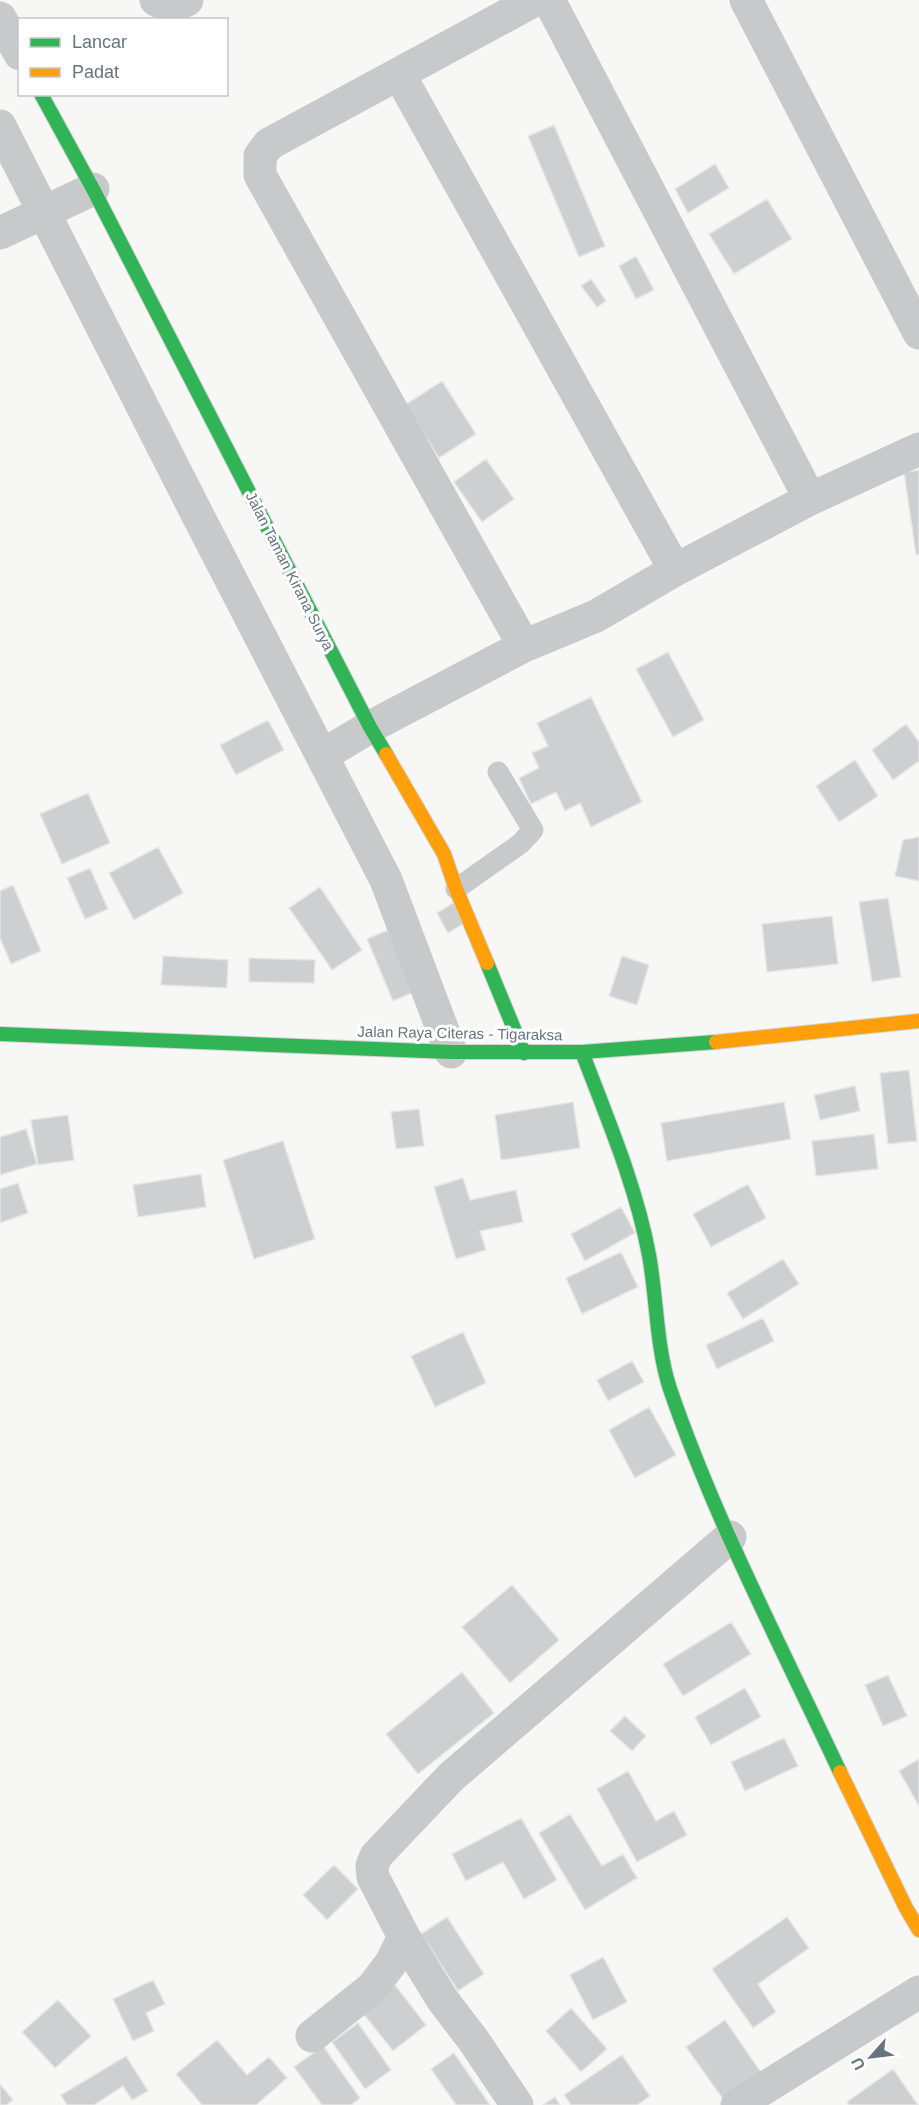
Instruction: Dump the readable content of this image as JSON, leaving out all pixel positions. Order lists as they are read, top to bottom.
{
  "streets": {
    "street": ["Jalan Taman Kirana Surya", "Jalan Raya Citeras - Tigaraksa"]
  },
  "crossings": [
    ["Jalan Taman Kirana Surya", "Jalan Raya Citeras - Tigaraksa"]
  ],
  "legend": ["Lancar", "Padat"],
  "north": "bottom left"
}
